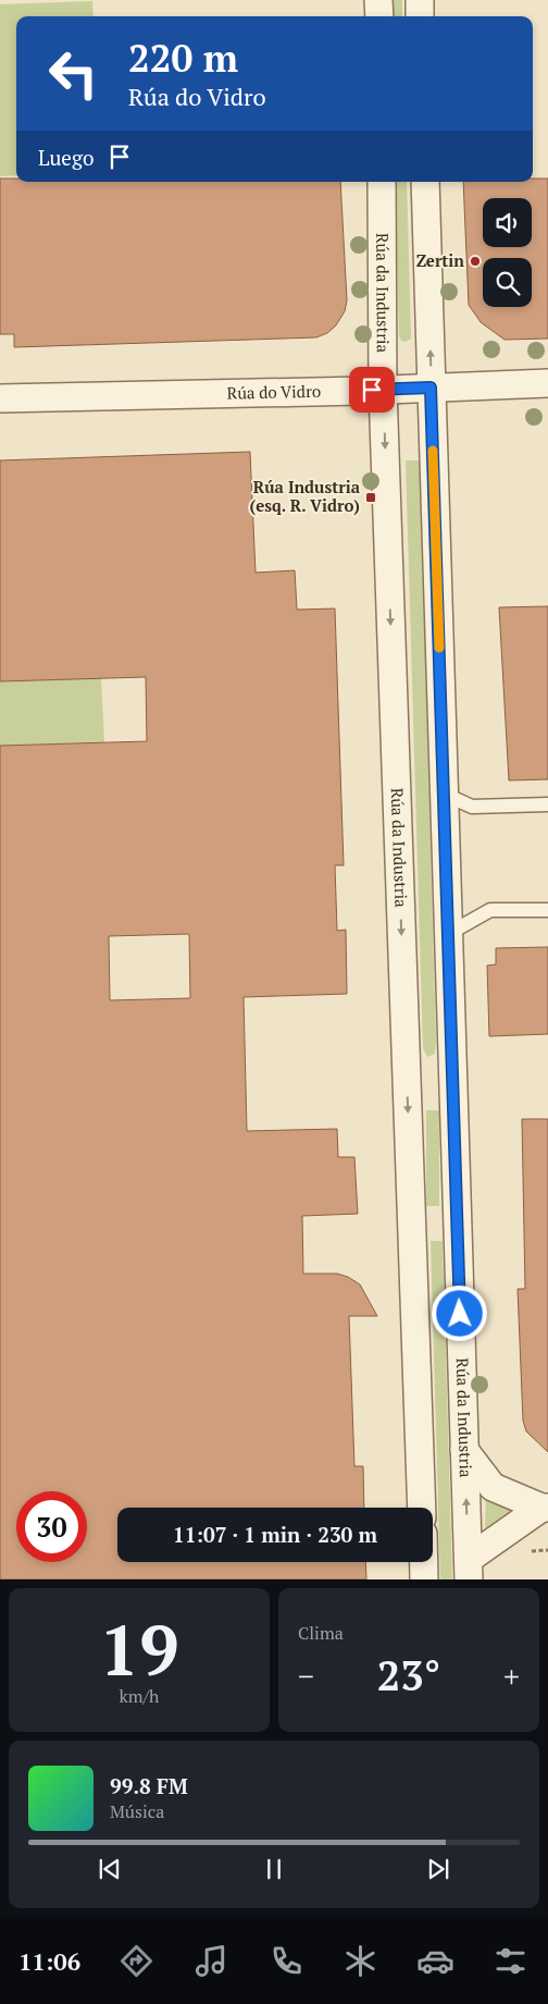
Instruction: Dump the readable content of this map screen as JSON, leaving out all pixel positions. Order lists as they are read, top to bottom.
{
  "streets": {
    "street": ["Rúa da Industria", "Rúa do Vidro"]
  },
  "crossings": [
    ["Rúa da Industria", "Rúa do Vidro"]
  ],
  "places": {
    "other": ["Zertin"],
    "transit": ["Rúa Industria (esq. R. Vidro)"]
  },
  "page": {
    "turn": ["220 m", "Rúa do Vidro"],
    "then": "Luego",
    "limit": "30",
    "trip": "11:07 · 1 min · 230 m",
    "tile": [
      ["19", "km/h"],
      "Clima"
    ],
    "heat": ["−", "23°", "+"],
    "song": ["99.8 FM", "Música"],
    "tabs": "11:06"
  }
}
